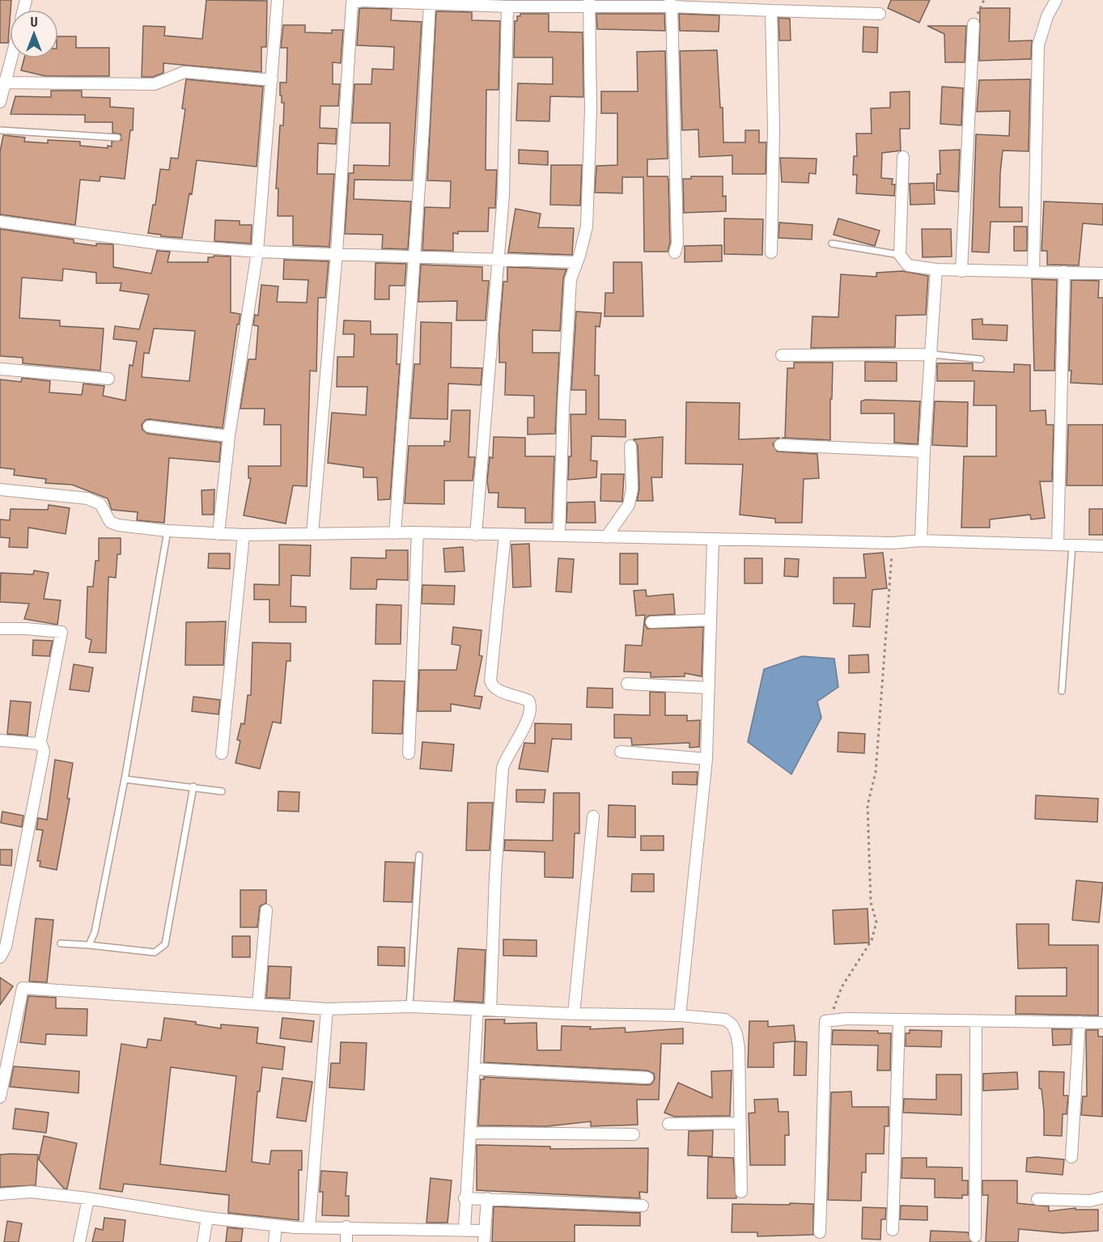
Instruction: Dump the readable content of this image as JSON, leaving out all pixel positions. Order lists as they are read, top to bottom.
{
  "north": "top"
}
